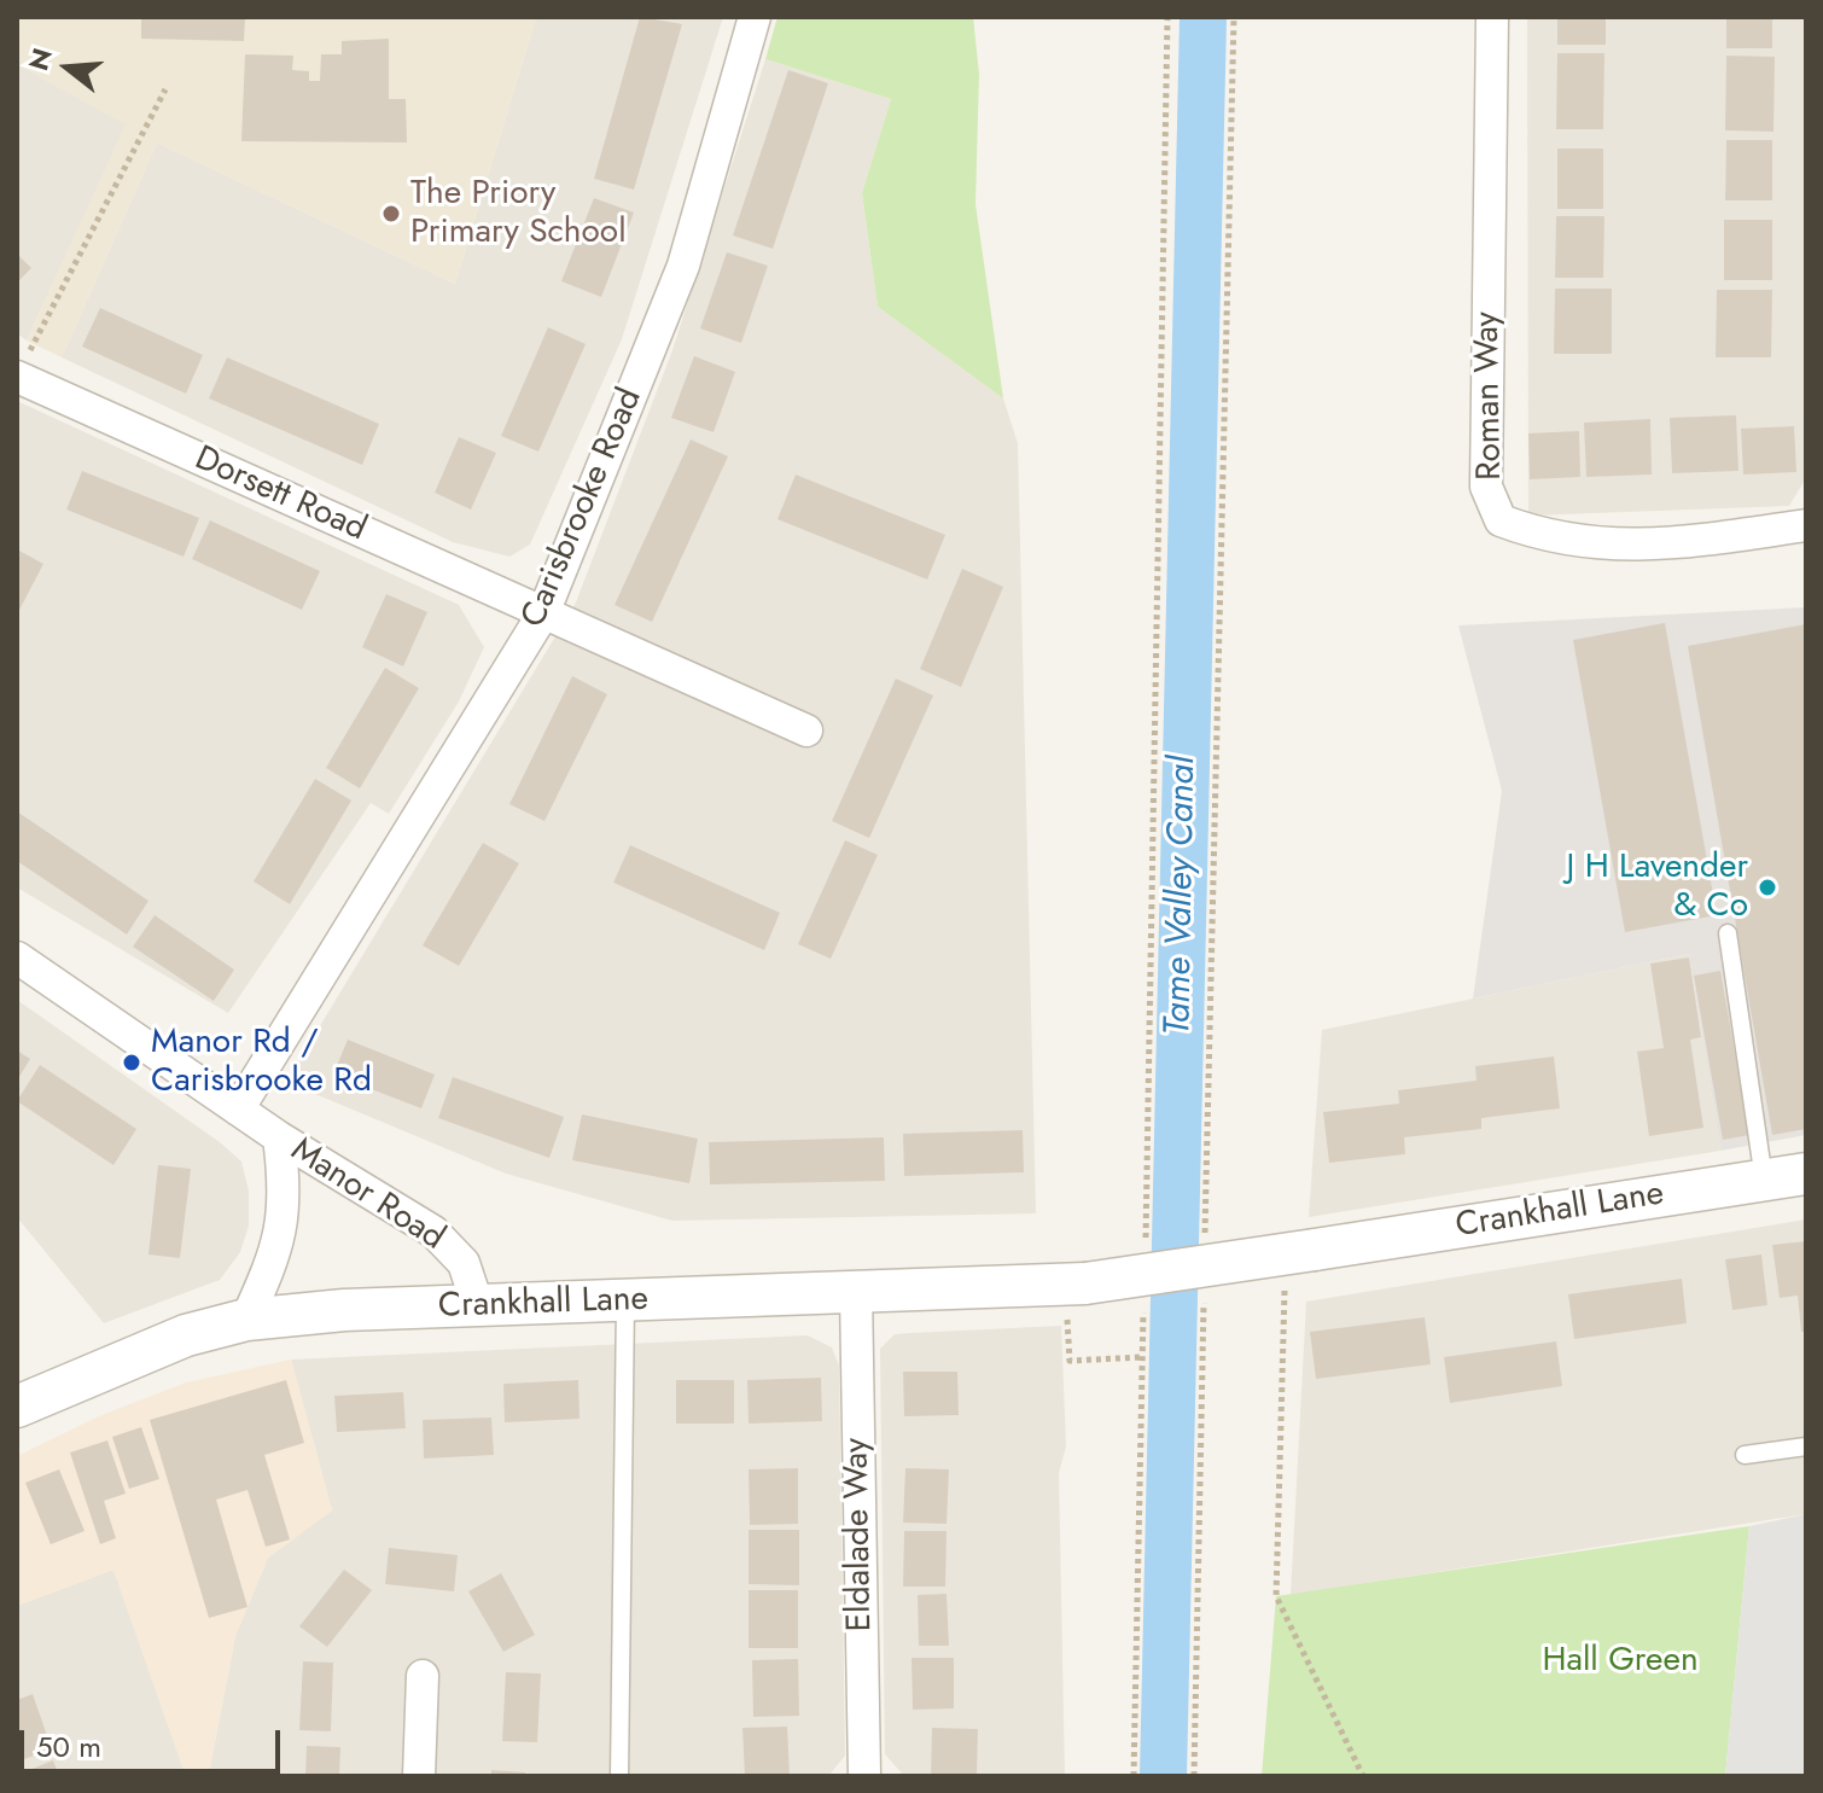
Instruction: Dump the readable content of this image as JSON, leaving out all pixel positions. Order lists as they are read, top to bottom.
{
  "streets": {
    "street": [
      "Roman Way",
      "Dorsett Road",
      "Carisbrooke Road",
      "Manor Road",
      "Crankhall Lane",
      "Eldalade Way"
    ]
  },
  "crossings": [
    ["Dorsett Road", "Carisbrooke Road"],
    ["Carisbrooke Road", "Manor Road"],
    ["Manor Road", "Crankhall Lane"],
    ["Crankhall Lane", "Eldalade Way"]
  ],
  "water": ["Tame Valley Canal"],
  "parks": ["Hall Green"],
  "places": ["The Priory Primary School", "J H Lavender & Co", "Manor Rd / Carisbrooke Rd"],
  "scale_bar": "50 m",
  "north": "left"
}
